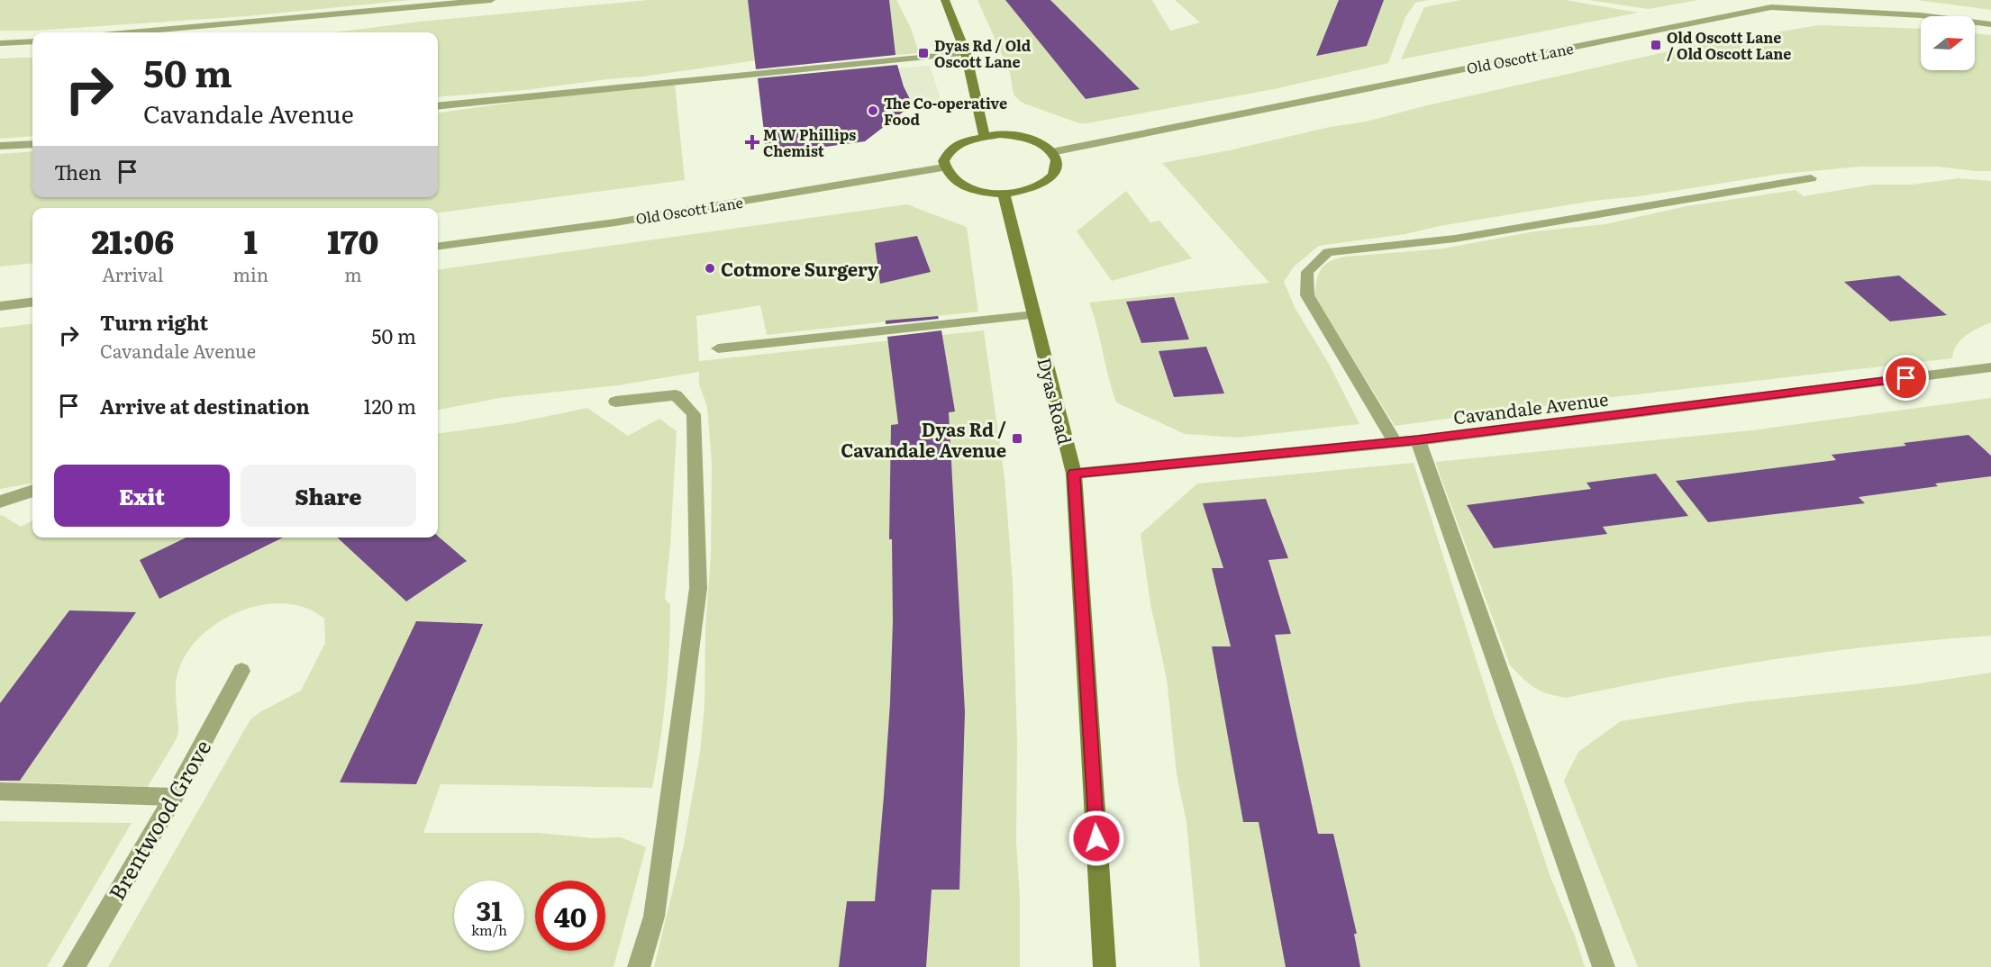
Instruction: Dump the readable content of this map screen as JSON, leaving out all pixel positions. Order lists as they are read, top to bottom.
{
  "streets": {
    "street": [
      "Old Oscott Lane",
      "Dyas Road",
      "Cavandale Avenue",
      "Brentwood Grove"
    ]
  },
  "crossings": [
    ["Dyas Road", "Cavandale Avenue"]
  ],
  "places": {
    "transit": ["Old Oscott Lane / Old Oscott Lane", "Dyas Rd / Old Oscott Lane", "Dyas Rd / Cavandale Avenue"],
    "other": ["The Co-operative Food", "Cotmore Surgery"],
    "health": ["M W Phillips Chemist"]
  },
  "north": "right",
  "page": {
    "turn": ["50 m", "Cavandale Avenue"],
    "then": "Then",
    "eta": [
      "21:06",
      "Arrival",
      "1",
      "min",
      "170",
      "m"
    ],
    "list": [
      {
        "name": "Turn right",
        "note": "Cavandale Avenue",
        "value": "50 m"
      },
      {
        "name": "Arrive at destination",
        "value": "120 m"
      }
    ],
    "buttons": ["Exit", "Share"],
    "speed": "31 km/h",
    "limit": "40"
  }
}
